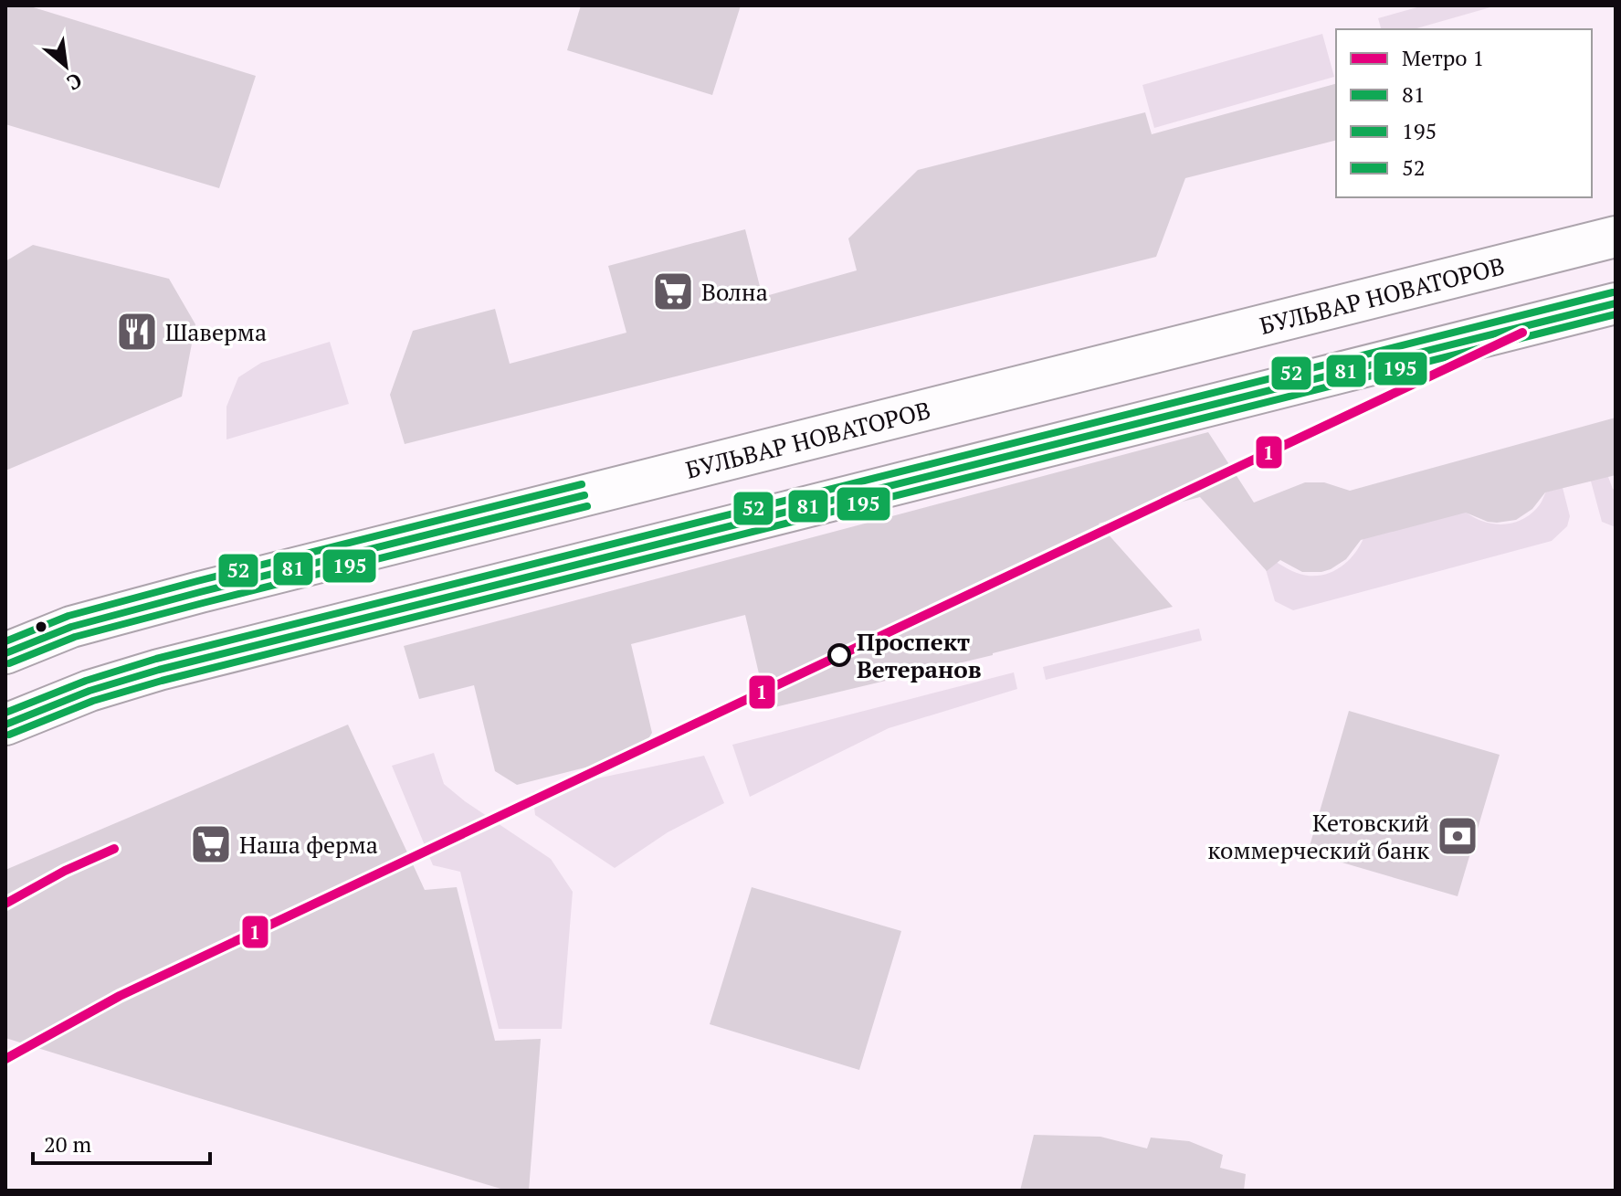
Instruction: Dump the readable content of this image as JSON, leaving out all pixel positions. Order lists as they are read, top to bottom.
{
  "streets": {
    "street": ["БУЛЬВАР НОВАТОРОВ"]
  },
  "places": {
    "supermarket": ["Волна", "Наша ферма"],
    "restaurant": ["Шаверма"],
    "other": ["Проспект Ветеранов"],
    "bank": ["Кетовский коммерческий банк"]
  },
  "lines": [
    "transit line 52",
    "transit line 81",
    "transit line 195",
    "metro line 1"
  ],
  "legend": [
    "Метро 1",
    "81",
    "195",
    "52"
  ],
  "scale_bar": "20 m",
  "north": "bottom right"
}
